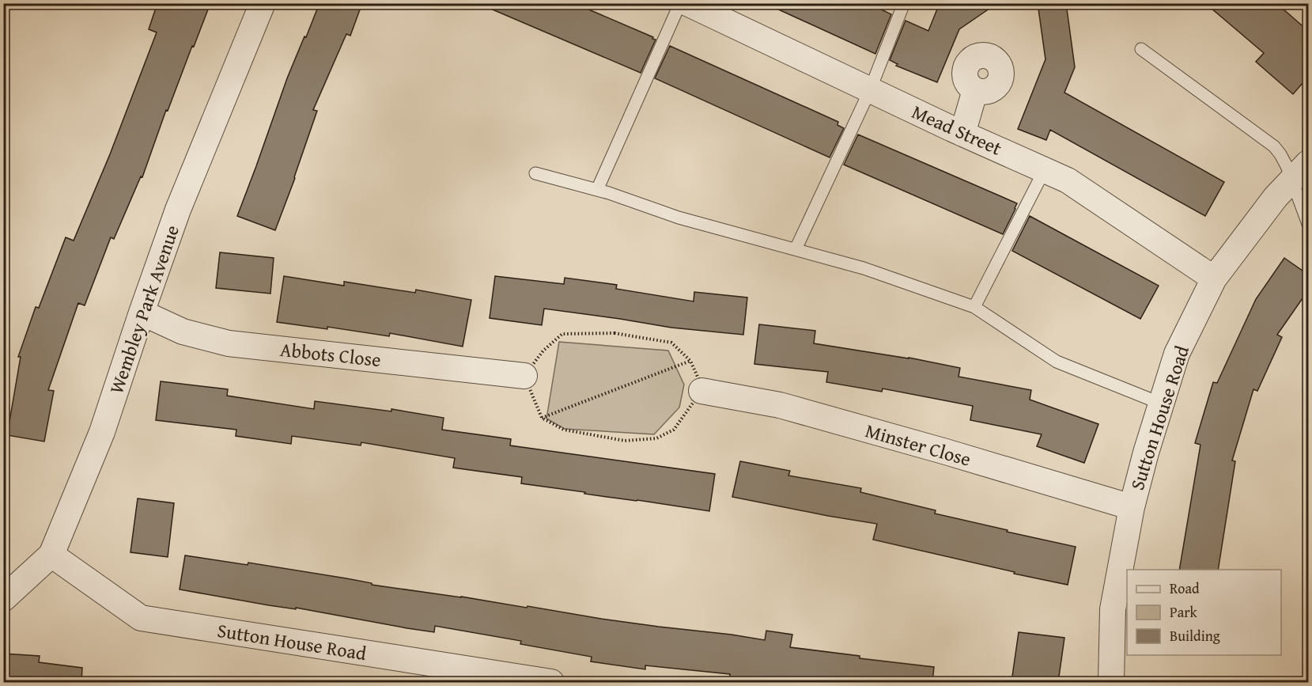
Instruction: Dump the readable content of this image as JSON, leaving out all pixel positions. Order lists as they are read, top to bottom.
{
  "streets": {
    "street": [
      "Mead Street",
      "Wembley Park Avenue",
      "Abbots Close",
      "Sutton House Road",
      "Minster Close"
    ]
  },
  "crossings": [
    ["Mead Street", "Sutton House Road"],
    ["Wembley Park Avenue", "Abbots Close"],
    ["Wembley Park Avenue", "Sutton House Road"],
    ["Sutton House Road", "Minster Close"]
  ],
  "legend": ["Road", "Park", "Building"]
}
